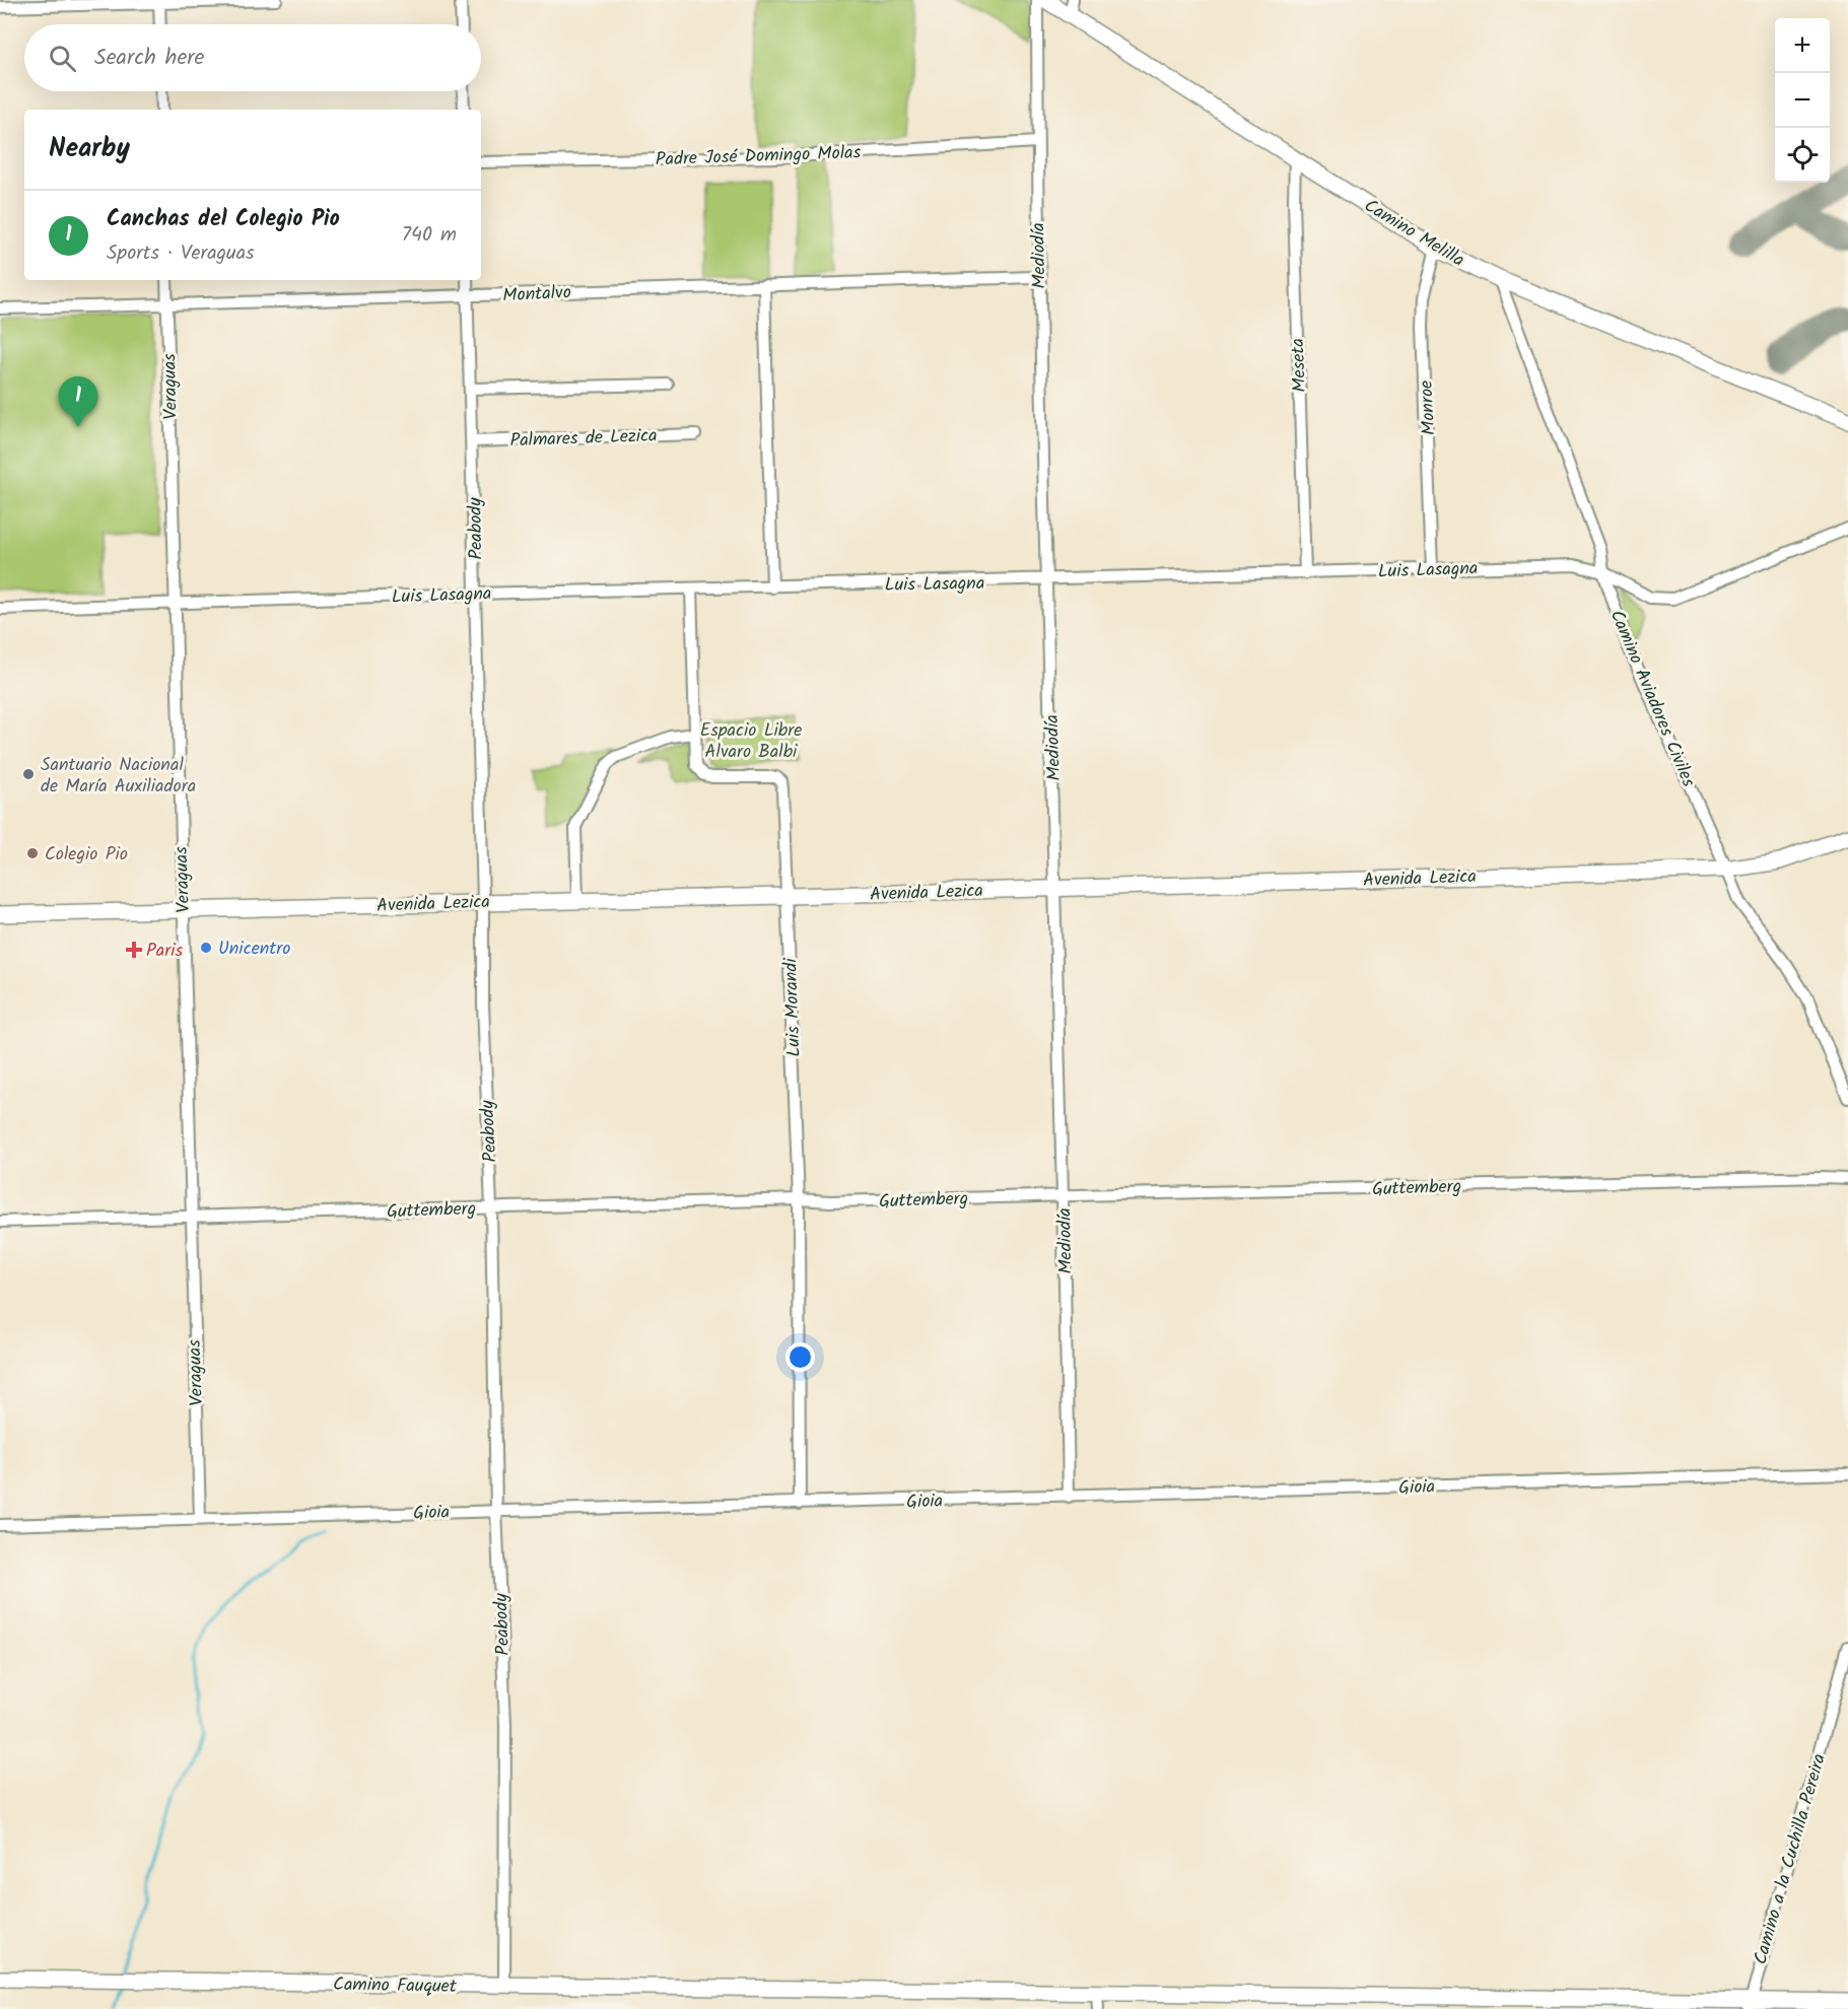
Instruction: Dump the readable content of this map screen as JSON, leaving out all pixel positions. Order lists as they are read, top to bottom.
{
  "streets": {
    "street": [
      "Padre José Domingo Molas",
      "Camino Melilla",
      "Mediodía",
      "Montalvo",
      "Meseta",
      "Veraguas",
      "Monroe",
      "Palmares de Lezica",
      "Peabody",
      "Luis Lasagna",
      "Camino Aviadores Civiles",
      "Avenida Lezica",
      "Luis Morandi",
      "Guttemberg",
      "Gioia",
      "Camino a la Cuchilla Pereira",
      "Camino Fauquet"
    ]
  },
  "crossings": [
    ["Padre José Domingo Molas", "Mediodía"],
    ["Camino Melilla", "Meseta"],
    ["Camino Melilla", "Monroe"],
    ["Camino Melilla", "Camino Aviadores Civiles"],
    ["Mediodía", "Montalvo"],
    ["Mediodía", "Luis Lasagna"],
    ["Mediodía", "Avenida Lezica"],
    ["Mediodía", "Guttemberg"],
    ["Mediodía", "Gioia"],
    ["Montalvo", "Veraguas"],
    ["Montalvo", "Peabody"],
    ["Meseta", "Luis Lasagna"],
    ["Veraguas", "Luis Lasagna"],
    ["Veraguas", "Avenida Lezica"],
    ["Veraguas", "Guttemberg"],
    ["Veraguas", "Gioia"],
    ["Monroe", "Luis Lasagna"],
    ["Palmares de Lezica", "Peabody"],
    ["Peabody", "Luis Lasagna"],
    ["Peabody", "Avenida Lezica"],
    ["Peabody", "Guttemberg"],
    ["Peabody", "Gioia"],
    ["Peabody", "Camino Fauquet"],
    ["Luis Lasagna", "Camino Aviadores Civiles"],
    ["Luis Lasagna", "Luis Morandi"],
    ["Camino Aviadores Civiles", "Avenida Lezica"],
    ["Avenida Lezica", "Luis Morandi"],
    ["Luis Morandi", "Guttemberg"],
    ["Luis Morandi", "Gioia"],
    ["Camino a la Cuchilla Pereira", "Camino Fauquet"]
  ],
  "parks": ["Espacio Libre Alvaro Balbi"],
  "places": {
    "other": ["Santuario Nacional de María Auxiliadora", "Colegio Pio", "Unicentro"],
    "health": ["Paris"]
  },
  "page": {
    "map_buttons": ["+", "−"],
    "search": "Search here",
    "heading": "Nearby",
    "list": [
      {
        "mark": "1",
        "name": "Canchas del Colegio Pio",
        "note": "Sports · Veraguas",
        "value": "740 m"
      }
    ],
    "pins": "1"
  }
}
